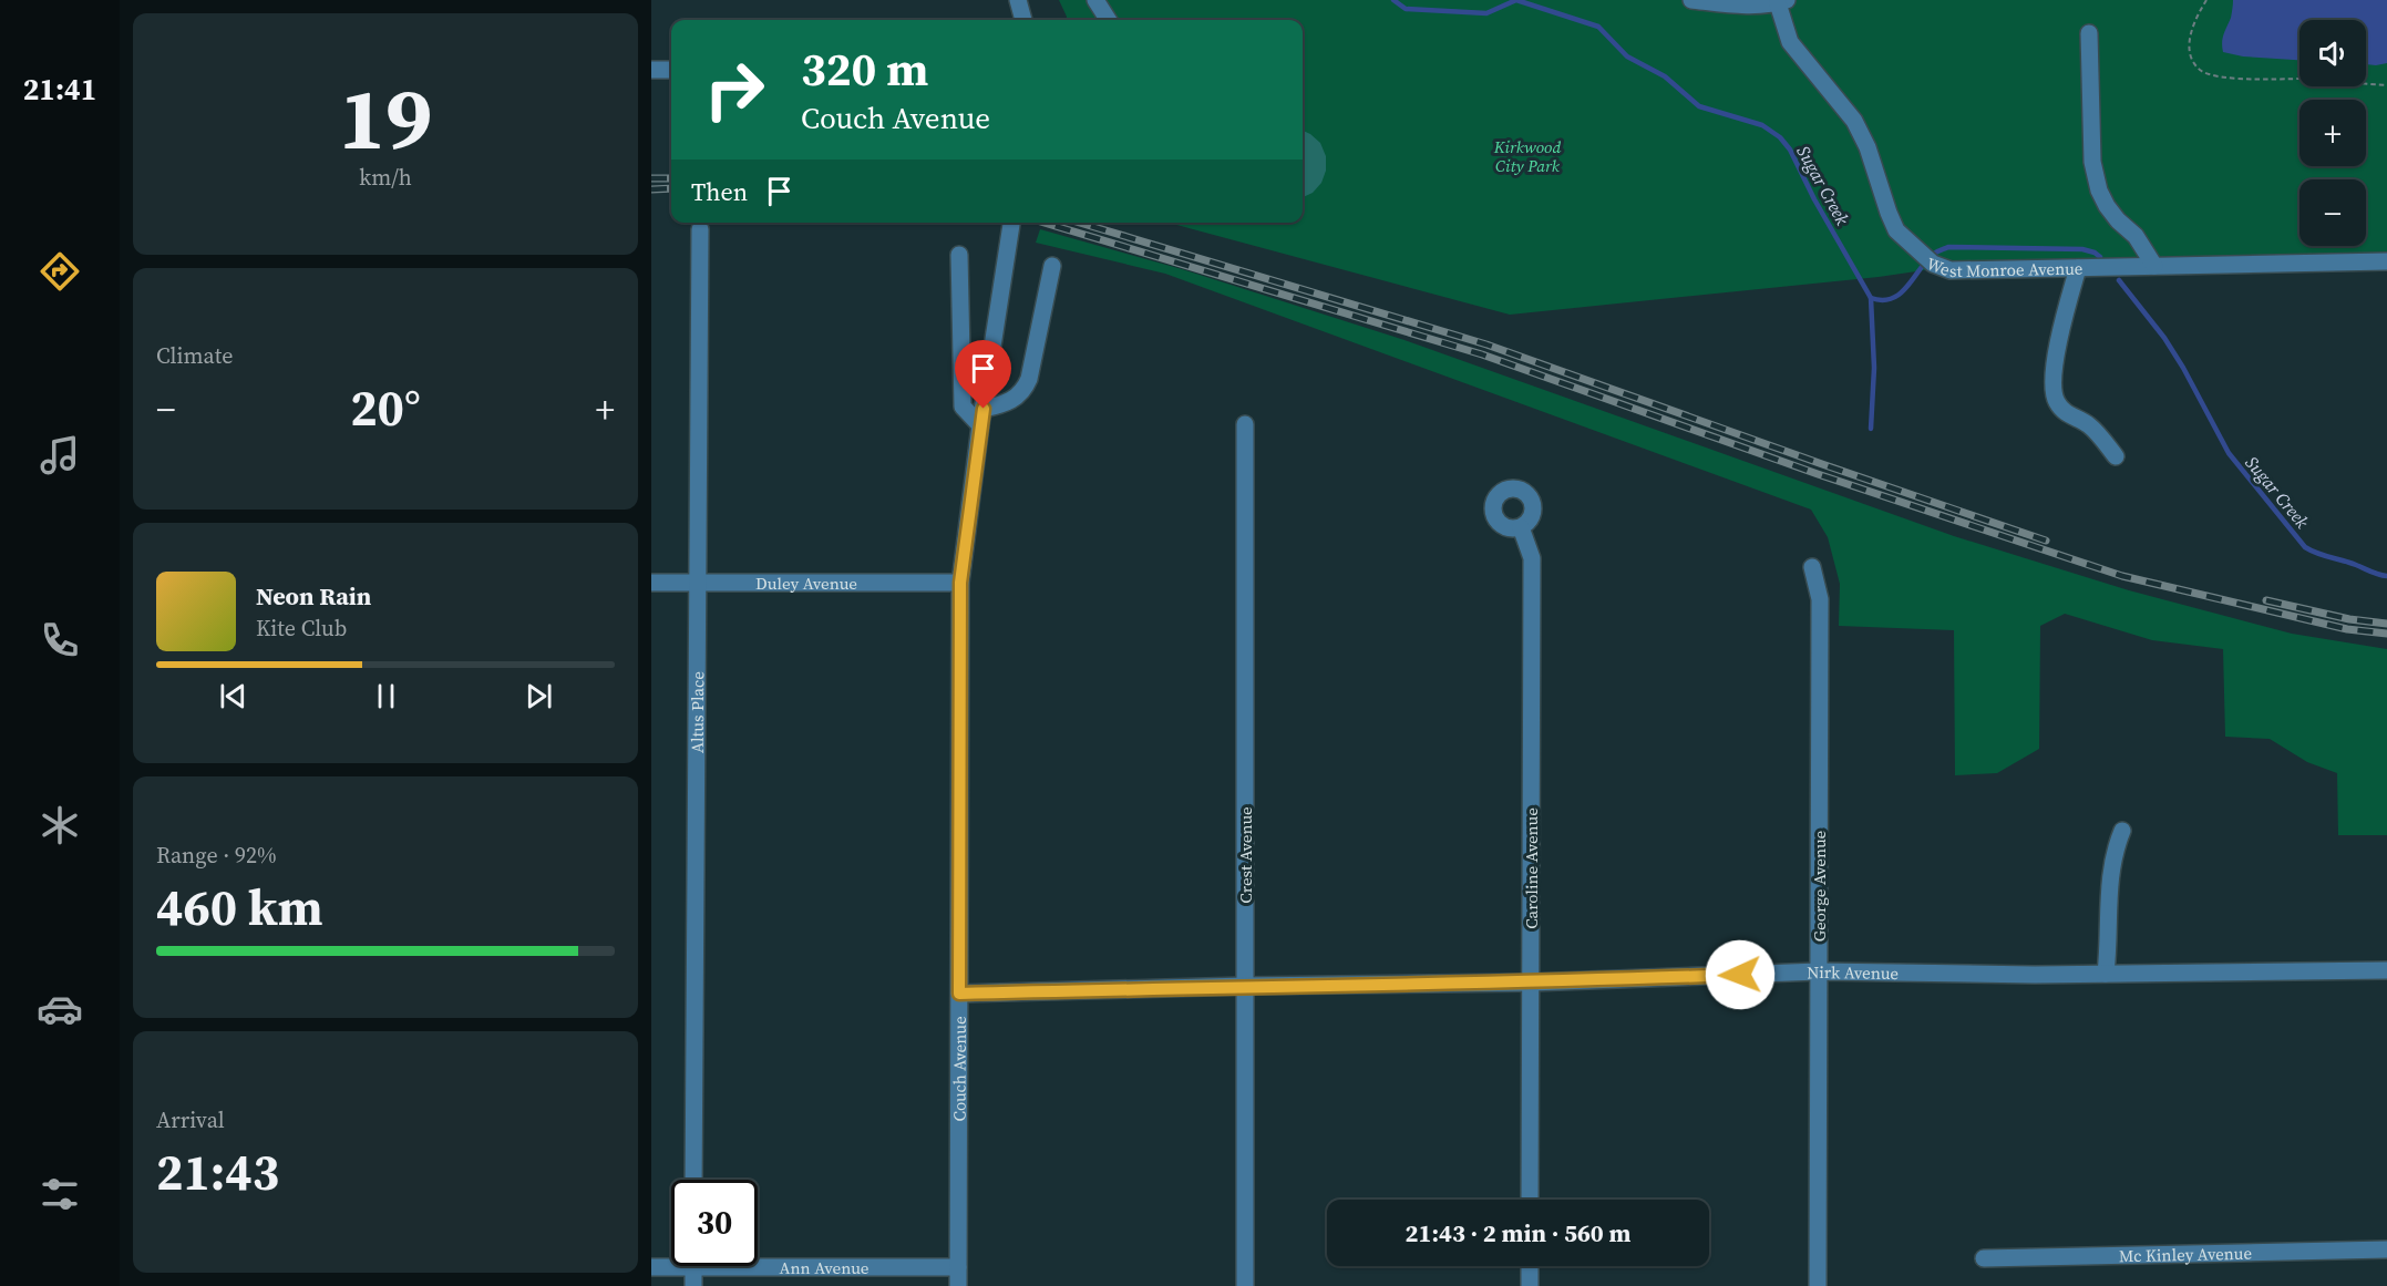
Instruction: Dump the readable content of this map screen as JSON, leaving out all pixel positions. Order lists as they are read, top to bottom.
{
  "streets": {
    "street": [
      "West Monroe Avenue",
      "Duley Avenue",
      "Altus Place",
      "Crest Avenue",
      "Caroline Avenue",
      "George Avenue",
      "Nirk Avenue",
      "Couch Avenue",
      "Mc Kinley Avenue",
      "Ann Avenue"
    ]
  },
  "crossings": [
    ["Duley Avenue", "Altus Place"],
    ["Duley Avenue", "Couch Avenue"],
    ["Crest Avenue", "Nirk Avenue"],
    ["Caroline Avenue", "Nirk Avenue"],
    ["George Avenue", "Nirk Avenue"],
    ["Nirk Avenue", "Couch Avenue"],
    ["Couch Avenue", "Ann Avenue"]
  ],
  "water": ["Sugar Creek"],
  "parks": ["Kirkwood City Park"],
  "page": {
    "tabs": "21:41",
    "tile": [
      ["19", "km/h"],
      "Climate",
      ["Range · 92%", "460 km"],
      ["Arrival", "21:43"]
    ],
    "map_buttons": ["+", "−"],
    "turn": ["320 m", "Couch Avenue"],
    "then": "Then",
    "heat": ["−", "20°", "+"],
    "song": ["Neon Rain", "Kite Club"],
    "limit": "30",
    "trip": "21:43 · 2 min · 560 m"
  }
}
